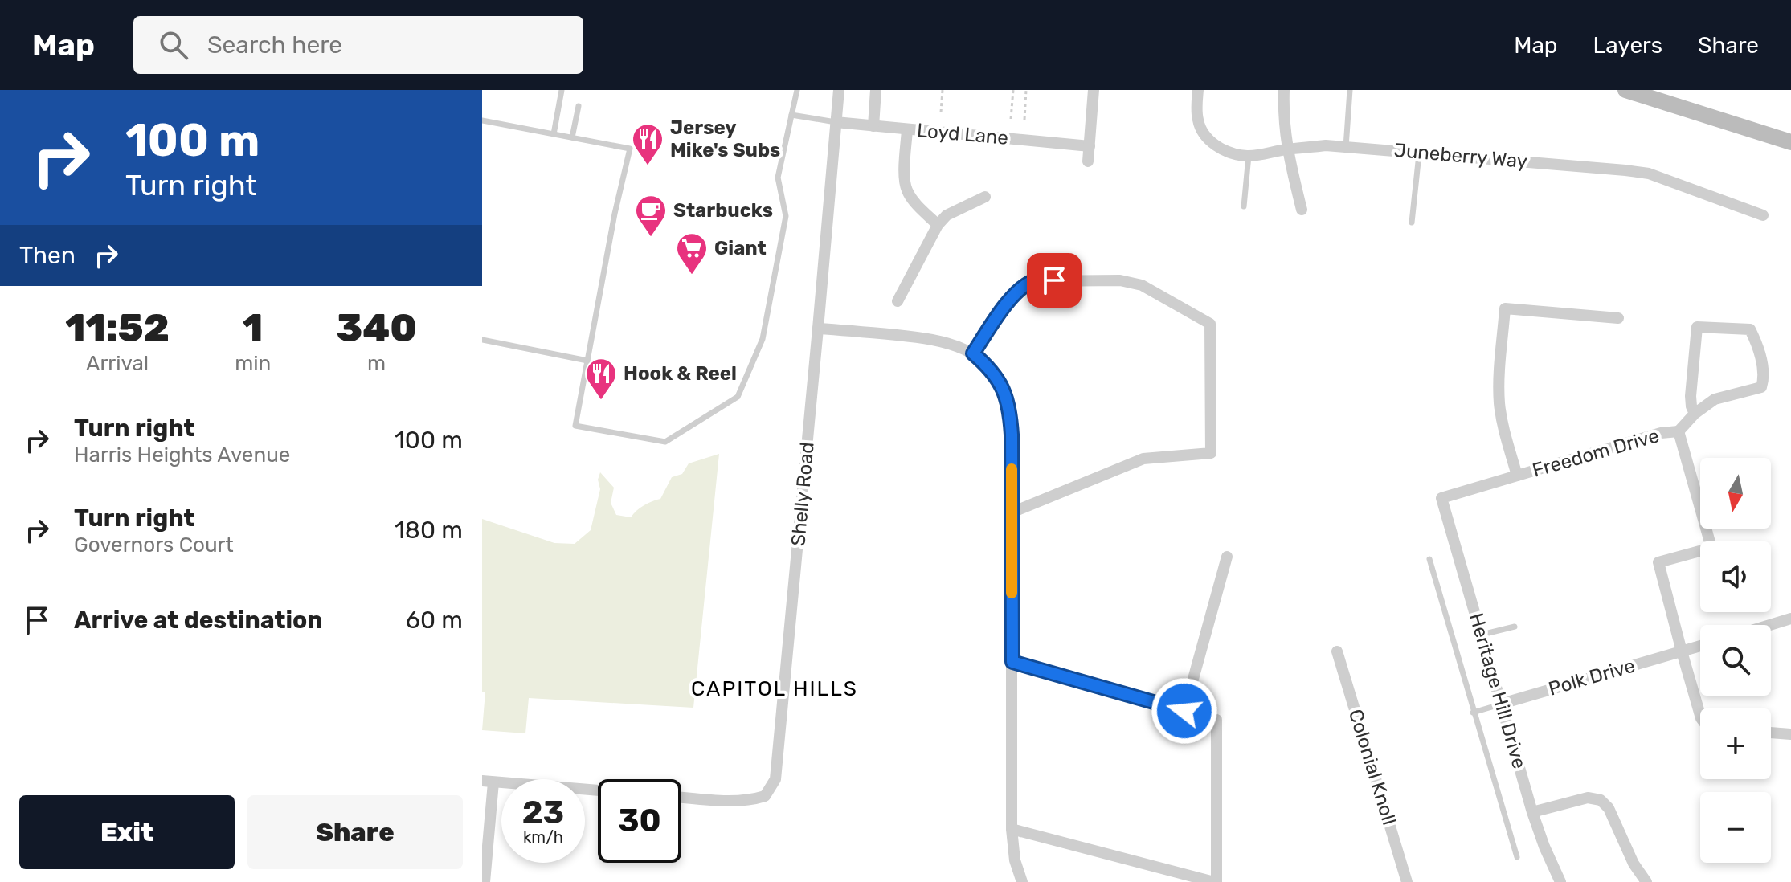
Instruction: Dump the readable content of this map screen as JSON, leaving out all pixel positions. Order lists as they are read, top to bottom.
{
  "streets": {
    "street": [
      "Loyd Lane",
      "Juneberry Way",
      "Freedom Drive",
      "Shelly Road",
      "Polk Drive",
      "Heritage Hill Drive",
      "Colonial Knoll"
    ]
  },
  "crossings": [
    ["Loyd Lane", "Shelly Road"],
    ["Freedom Drive", "Polk Drive"],
    ["Freedom Drive", "Heritage Hill Drive"],
    ["Polk Drive", "Heritage Hill Drive"]
  ],
  "districts": ["CAPITOL HILLS"],
  "places": {
    "restaurant": ["Jersey Mike's Subs", "Hook & Reel"],
    "cafe": ["Starbucks"],
    "supermarket": ["Giant"]
  },
  "north": "bottom",
  "page": {
    "header": "Map",
    "search": "Search here",
    "nav": ["Map", "Layers", "Share"],
    "turn": ["100 m", "Turn right"],
    "then": "Then",
    "eta": [
      "11:52",
      "Arrival",
      "1",
      "min",
      "340",
      "m"
    ],
    "list": [
      {
        "name": "Turn right",
        "note": "Harris Heights Avenue",
        "value": "100 m"
      },
      {
        "name": "Turn right",
        "note": "Governors Court",
        "value": "180 m"
      },
      {
        "name": "Arrive at destination",
        "value": "60 m"
      }
    ],
    "map_buttons": ["+", "−"],
    "speed": "23 km/h",
    "limit": "30",
    "buttons": ["Exit", "Share"]
  }
}
